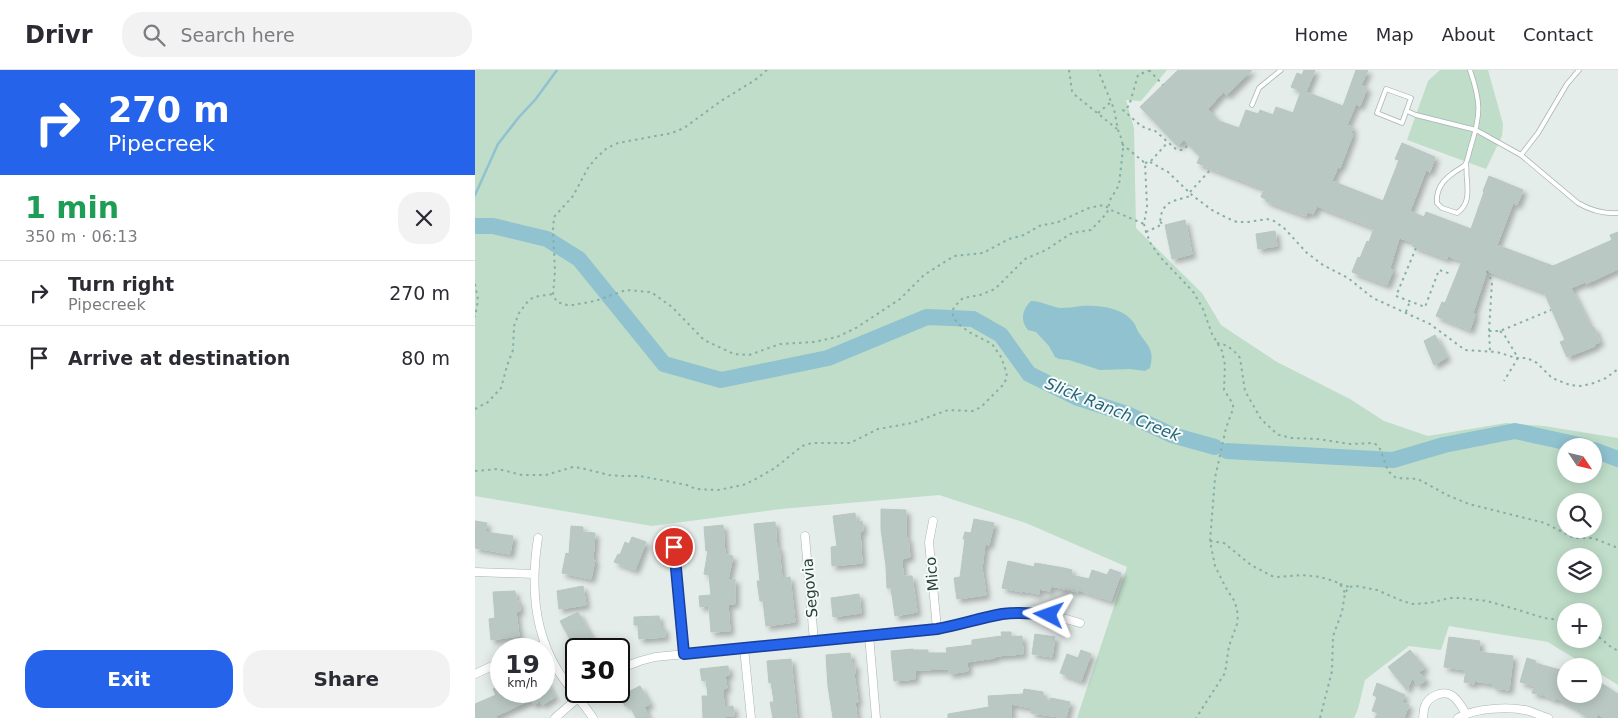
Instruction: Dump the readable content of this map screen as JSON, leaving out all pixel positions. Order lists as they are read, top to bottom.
{
  "streets": {
    "street": ["Mico", "Segovia"]
  },
  "water": ["Slick Ranch Creek"],
  "north": "bottom right",
  "page": {
    "header": "Drivr",
    "search": "Search here",
    "nav": [
      "Home",
      "Map",
      "About",
      "Contact"
    ],
    "turn": ["270 m", "Pipecreek"],
    "heading": ["1 min", "350 m · 06:13"],
    "list": [
      {
        "name": "Turn right",
        "note": "Pipecreek",
        "value": "270 m"
      },
      {
        "name": "Arrive at destination",
        "value": "80 m"
      }
    ],
    "map_buttons": ["+", "−"],
    "speed": "19 km/h",
    "limit": "30",
    "buttons": ["Exit", "Share"]
  }
}
